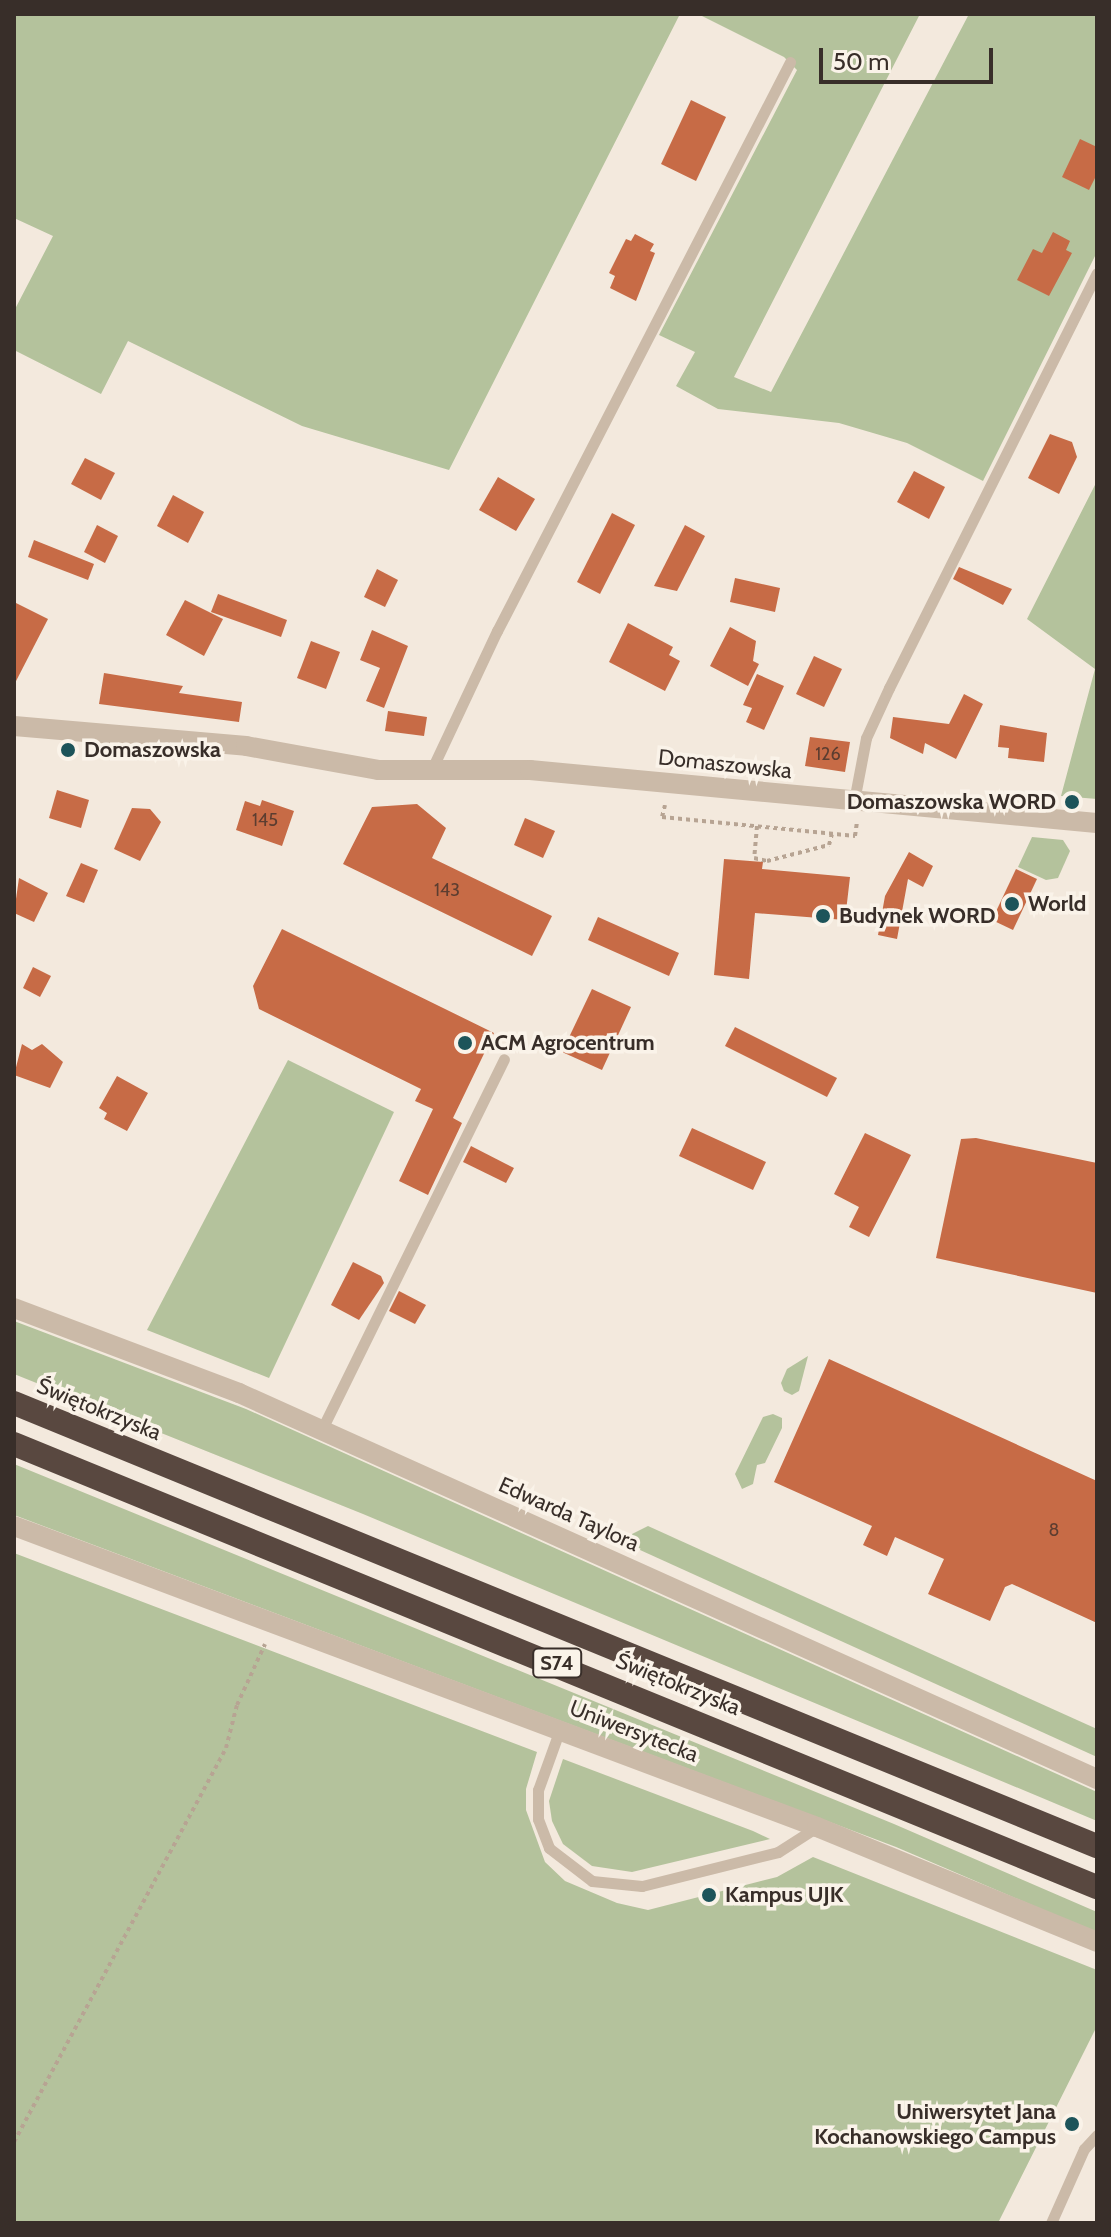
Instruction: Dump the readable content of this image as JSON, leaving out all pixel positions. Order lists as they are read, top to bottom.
{
  "streets": {
    "highway": ["Świętokrzyska", "S74"],
    "street": ["Domaszowska", "Edwarda Taylora", "Uniwersytecka"]
  },
  "places": [
    "Domaszowska",
    "Domaszowska WORD",
    "World",
    "Budynek WORD",
    "ACM Agrocentrum",
    "Kampus UJK",
    "Uniwersytet Jana Kochanowskiego Campus"
  ],
  "house_numbers": [
    "126",
    "145",
    "143",
    "8"
  ],
  "scale_bar": "50 m"
}
